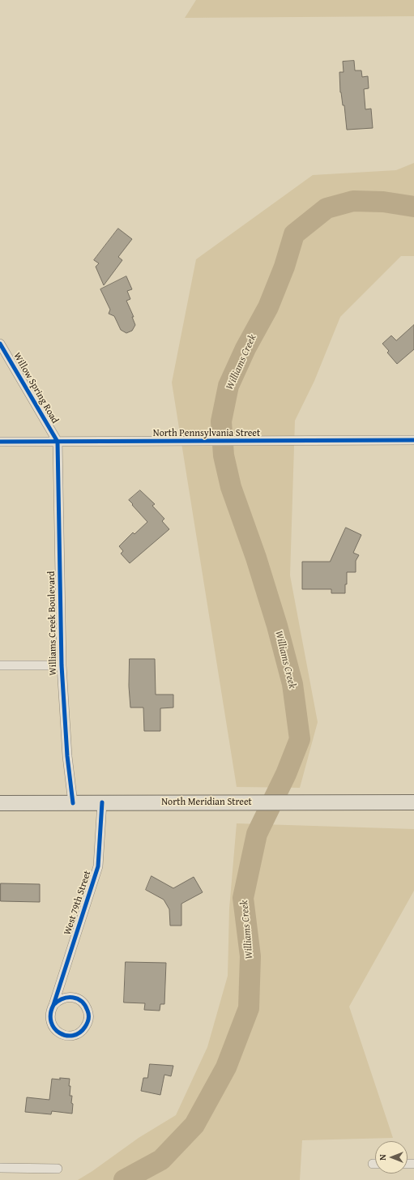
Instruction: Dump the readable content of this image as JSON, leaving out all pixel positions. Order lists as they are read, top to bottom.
{
  "streets": {
    "main road": ["North Meridian Street"],
    "street": [
      "Willow Spring Road",
      "North Pennsylvania Street",
      "Williams Creek Boulevard",
      "West 79th Street"
    ]
  },
  "crossings": [
    ["Willow Spring Road", "North Pennsylvania Street"],
    ["Willow Spring Road", "Williams Creek Boulevard"],
    ["North Pennsylvania Street", "Williams Creek Boulevard"],
    ["Williams Creek Boulevard", "North Meridian Street"],
    ["North Meridian Street", "West 79th Street"]
  ],
  "water": ["Williams Creek"],
  "north": "left"
}
